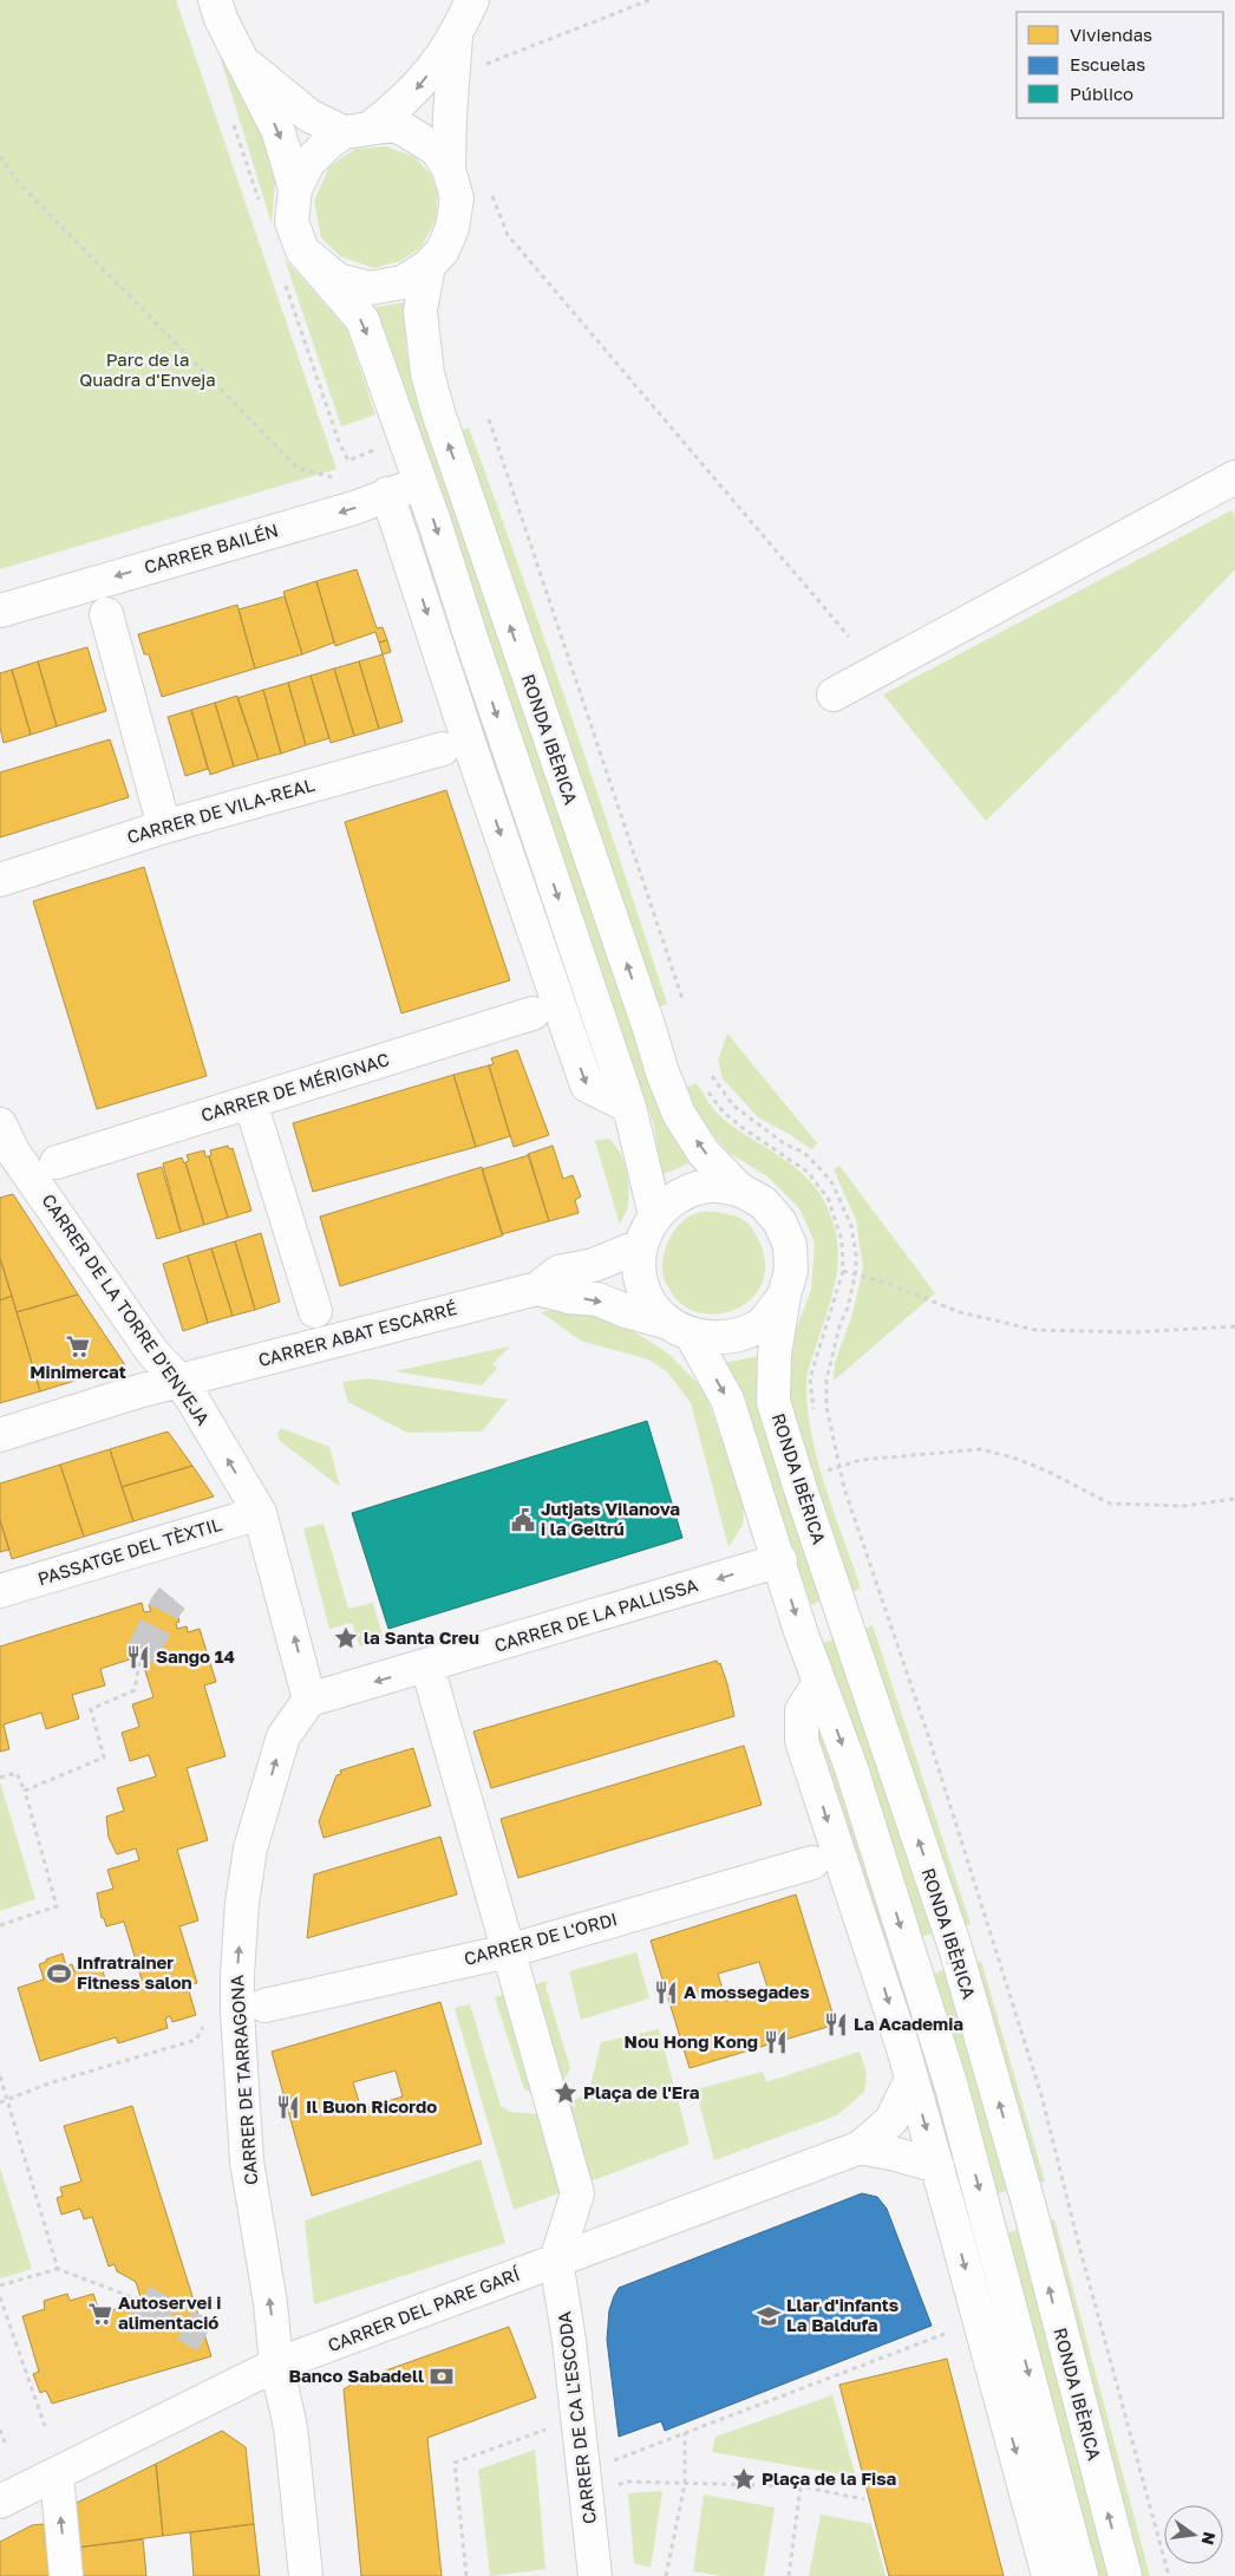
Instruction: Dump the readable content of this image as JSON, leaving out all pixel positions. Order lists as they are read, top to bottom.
{
  "streets": {
    "street": [
      "CARRER BAILÉN",
      "RONDA IBÈRICA",
      "CARRER DE VILA-REAL",
      "CARRER DE MÉRIGNAC",
      "CARRER DE LA TORRE D'ENVEJA",
      "CARRER ABAT ESCARRÉ",
      "PASSATGE DEL TÈXTIL",
      "CARRER DE LA PALLISSA",
      "CARRER DE L'ORDI",
      "CARRER DE TARRAGONA",
      "CARRER DEL PARE GARÍ",
      "CARRER DE CA L'ESCODA"
    ]
  },
  "crossings": [
    ["CARRER BAILÉN", "RONDA IBÈRICA"],
    ["RONDA IBÈRICA", "CARRER ABAT ESCARRÉ"],
    ["RONDA IBÈRICA", "CARRER DE LA PALLISSA"],
    ["CARRER DE LA TORRE D'ENVEJA", "CARRER ABAT ESCARRÉ"],
    ["CARRER DE LA TORRE D'ENVEJA", "PASSATGE DEL TÈXTIL"],
    ["CARRER DE LA TORRE D'ENVEJA", "CARRER DE LA PALLISSA"],
    ["CARRER DE LA TORRE D'ENVEJA", "CARRER DE TARRAGONA"],
    ["CARRER DE LA PALLISSA", "CARRER DE TARRAGONA"],
    ["CARRER DE TARRAGONA", "CARRER DEL PARE GARÍ"],
    ["CARRER DEL PARE GARÍ", "CARRER DE CA L'ESCODA"]
  ],
  "one_way": ["CARRER BAILÉN", "CARRER DE LA TORRE D'ENVEJA", "CARRER DE LA PALLISSA"],
  "parks": ["Parc de la Quadra d'Enveja"],
  "places": {
    "supermarket": ["Minimercat", "Autoservei i alimentació"],
    "public building": ["Jutjats Vilanova i la Geltrú"],
    "place": ["la Santa Creu", "Plaça de l'Era", "Plaça de la Fisa"],
    "restaurant": [
      "Sango 14",
      "A mossegades",
      "La Academia",
      "Nou Hong Kong",
      "Il Buon Ricordo"
    ],
    "sports": ["Infratrainer Fitness salon"],
    "school or university": ["Llar d'infants La Baldufa"],
    "bank": ["Banco Sabadell"]
  },
  "legend": ["Viviendas", "Escuelas", "Público"],
  "north": "right"
}
